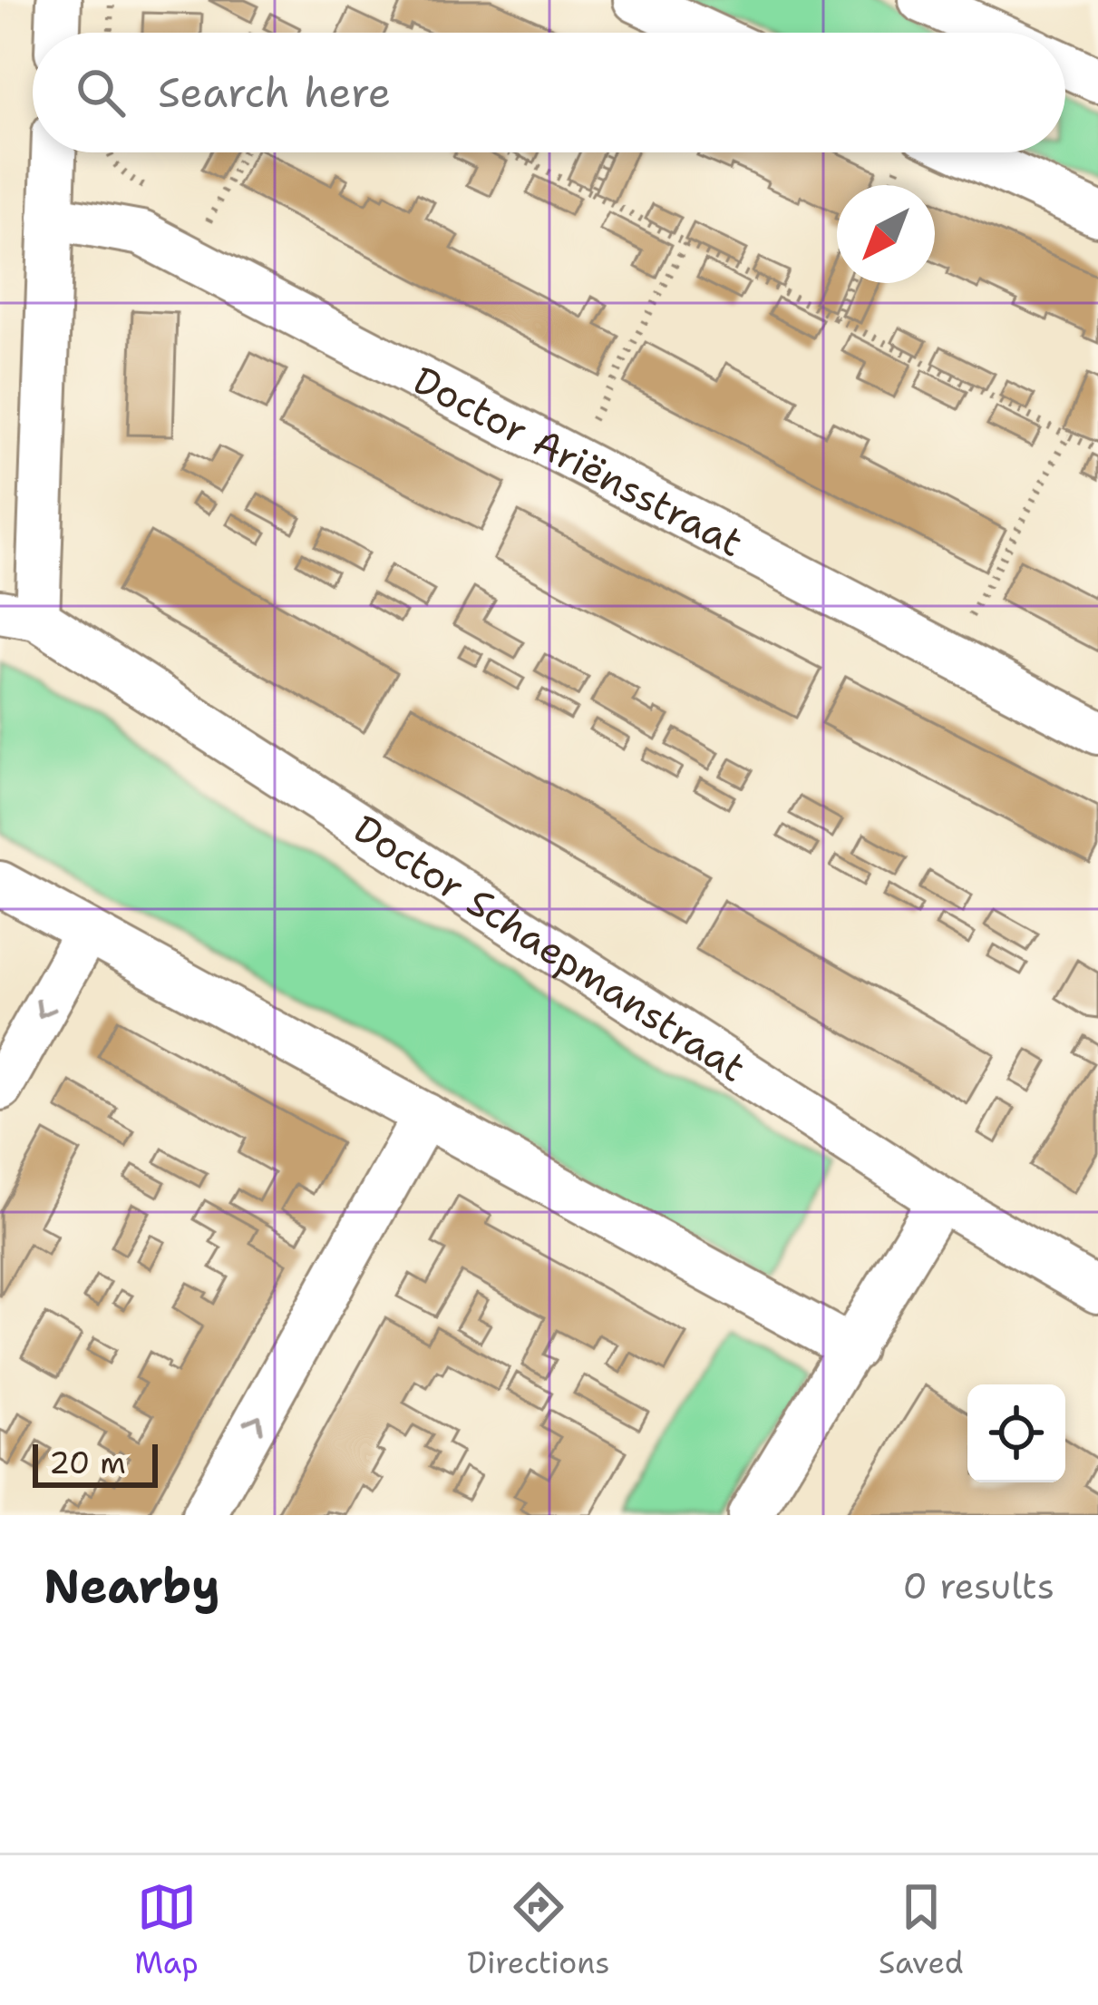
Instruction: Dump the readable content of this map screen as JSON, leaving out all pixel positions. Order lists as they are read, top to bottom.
{
  "streets": {
    "street": ["Doctor Ariënsstraat", "Doctor Schaepmanstraat"]
  },
  "scale_bar": "20 m",
  "north": "bottom left",
  "page": {
    "search": "Search here",
    "scale": "20 m",
    "heading": ["Nearby", "0 results"],
    "nav": ["Map", "Directions", "Saved"]
  }
}
